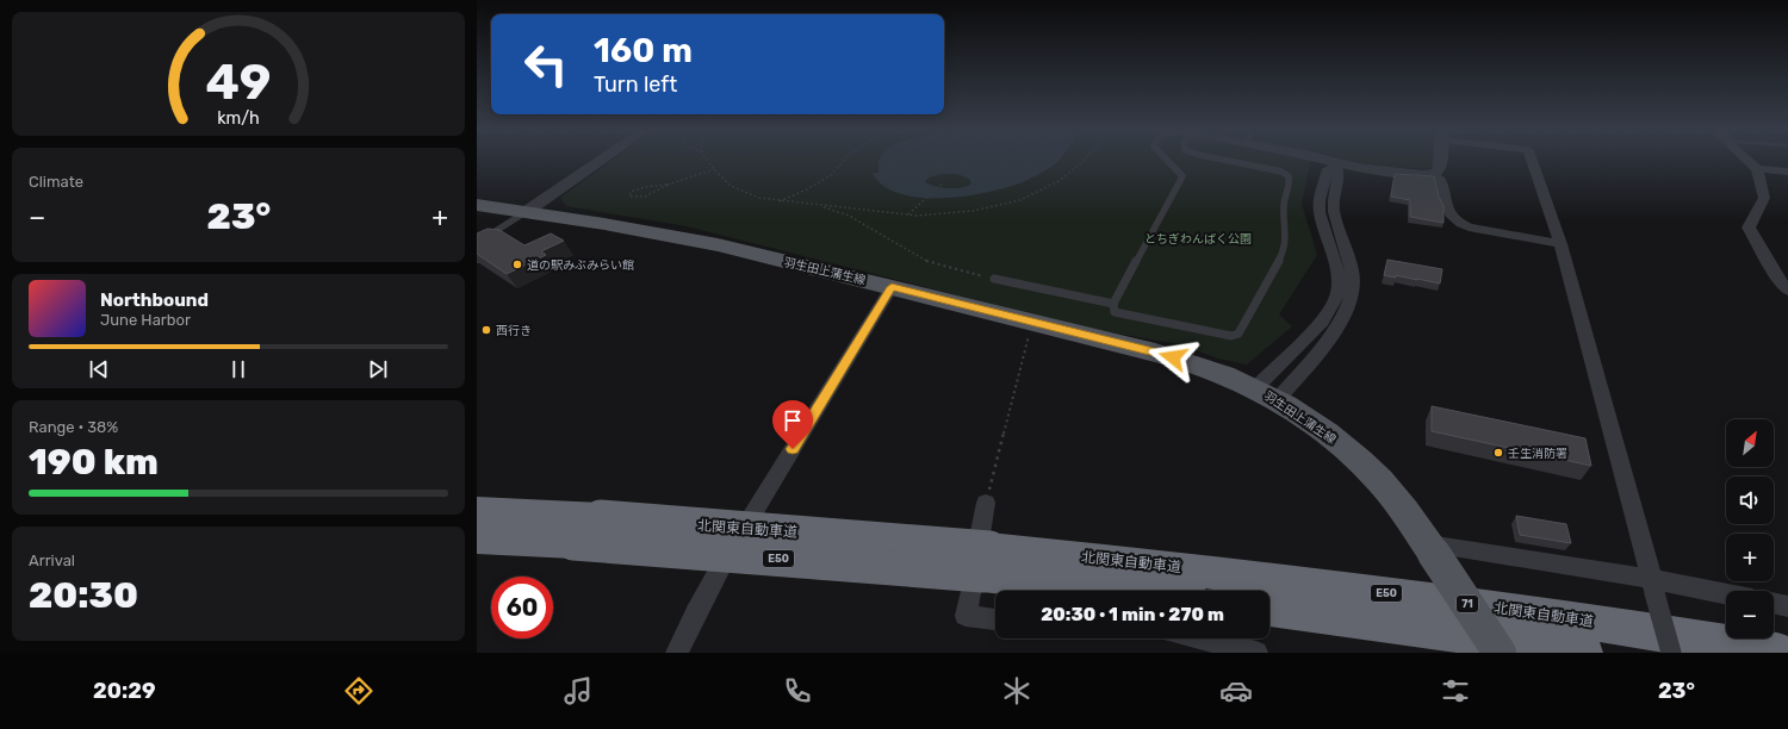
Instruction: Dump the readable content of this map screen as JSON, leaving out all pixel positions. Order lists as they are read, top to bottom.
{
  "streets": {
    "highway": ["北関東自動車道", "E50"],
    "main road": ["羽生田上蒲生線", "71"]
  },
  "parks": ["とちぎわんぱく公園"],
  "places": ["道の駅みぶみらい館", "西行き", "壬生消防署"],
  "north": "top right",
  "page": {
    "turn": ["160 m", "Turn left"],
    "tile": [
      "Climate",
      ["Range · 38%", "190 km"],
      ["Arrival", "20:30"]
    ],
    "heat": ["−", "23°", "+"],
    "song": ["Northbound", "June Harbor"],
    "map_buttons": ["+", "−"],
    "limit": "60",
    "trip": "20:30 · 1 min · 270 m",
    "tabs": ["20:29", "23°"],
    "gauge": ["49", "km/h"]
  }
}
